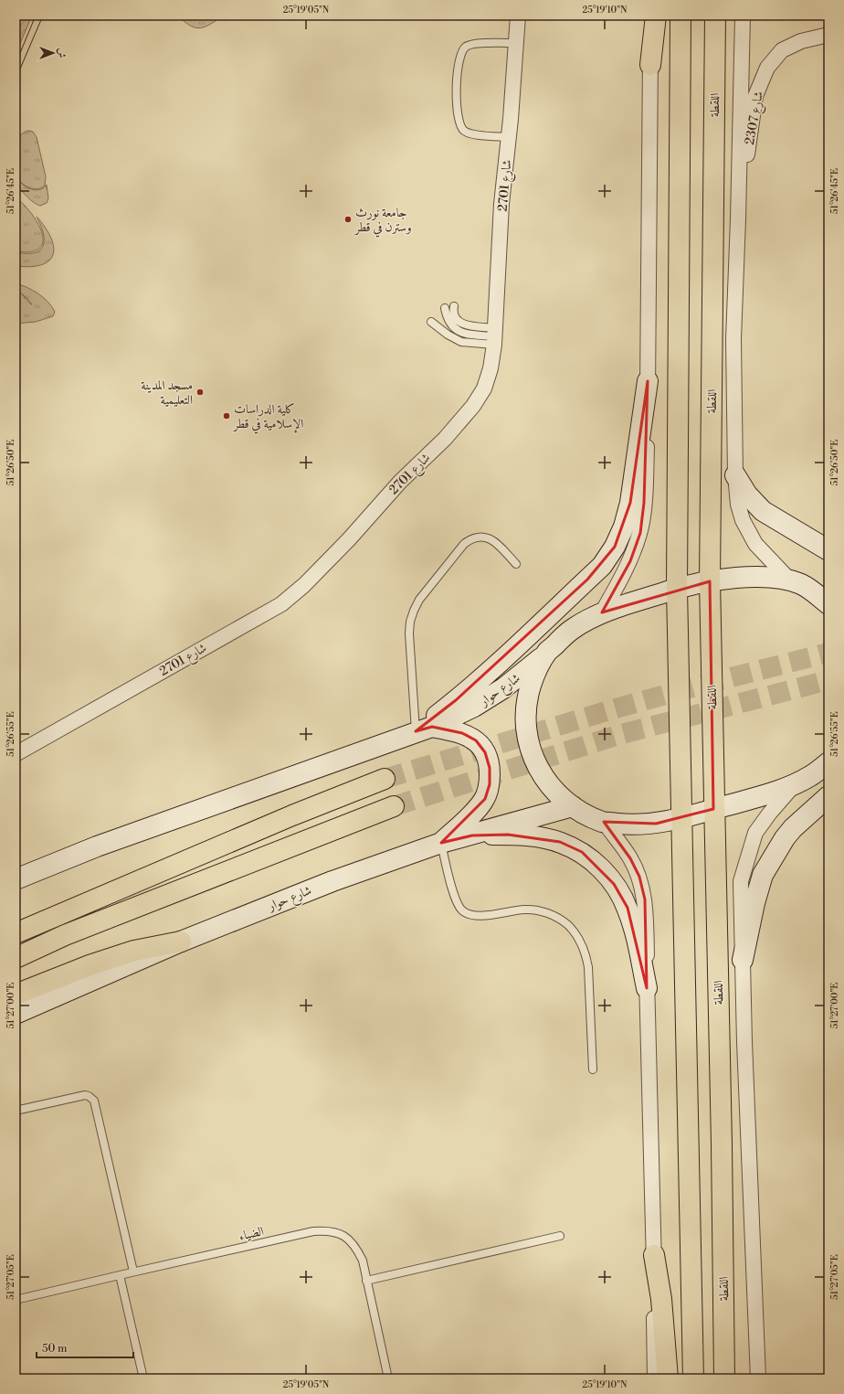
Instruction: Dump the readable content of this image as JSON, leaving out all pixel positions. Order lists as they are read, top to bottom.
{
  "streets": {
    "main road": ["اللقطة", "شارع حوار"],
    "street": ["شارع 2307", "شارع 2701"],
    "lane": ["الضياء"]
  },
  "crossings": [
    ["اللقطة", "شارع 2307"],
    ["اللقطة", "شارع حوار"]
  ],
  "places": ["جامعة نورث وسترن في قطر", "مسجد المدينة التعليمية", "كلية الدراسات الإسلامية في قطر"],
  "scale_bar": "50 m",
  "north": "right",
  "coordinates": [
    "25°19'05\"N",
    "25°19'10\"N",
    "51°26'45\"E",
    "51°26'50\"E",
    "51°26'55\"E",
    "51°27'00\"E",
    "51°27'05\"E"
  ]
}
